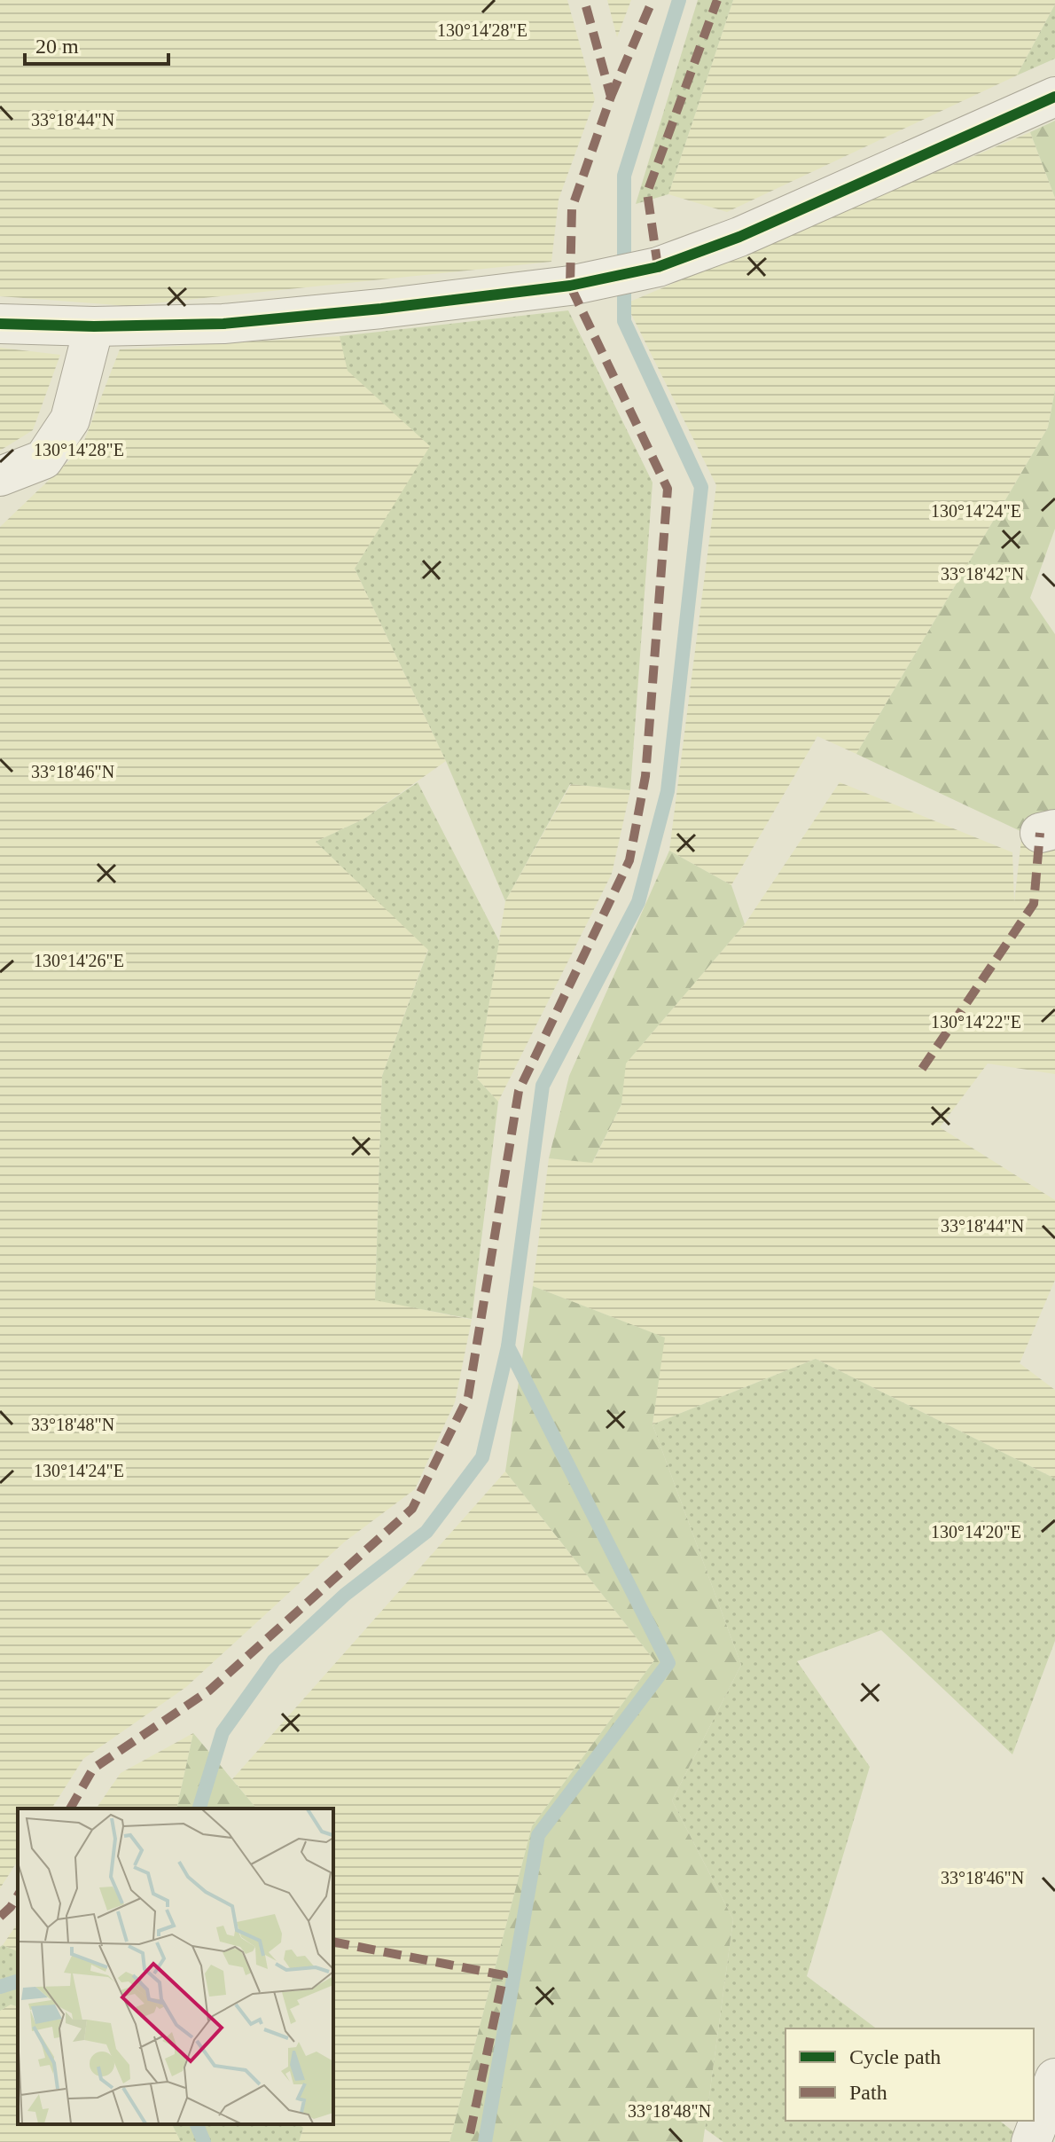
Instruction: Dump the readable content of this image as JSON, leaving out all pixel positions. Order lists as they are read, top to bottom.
{
  "legend": ["Cycle path", "Path"],
  "scale_bar": "20 m",
  "coordinates": [
    "130°14'28\"E",
    "33°18'44\"N",
    "130°14'24\"E",
    "33°18'42\"N",
    "33°18'46\"N",
    "130°14'26\"E",
    "130°14'22\"E",
    "33°18'48\"N",
    "130°14'20\"E"
  ]
}
